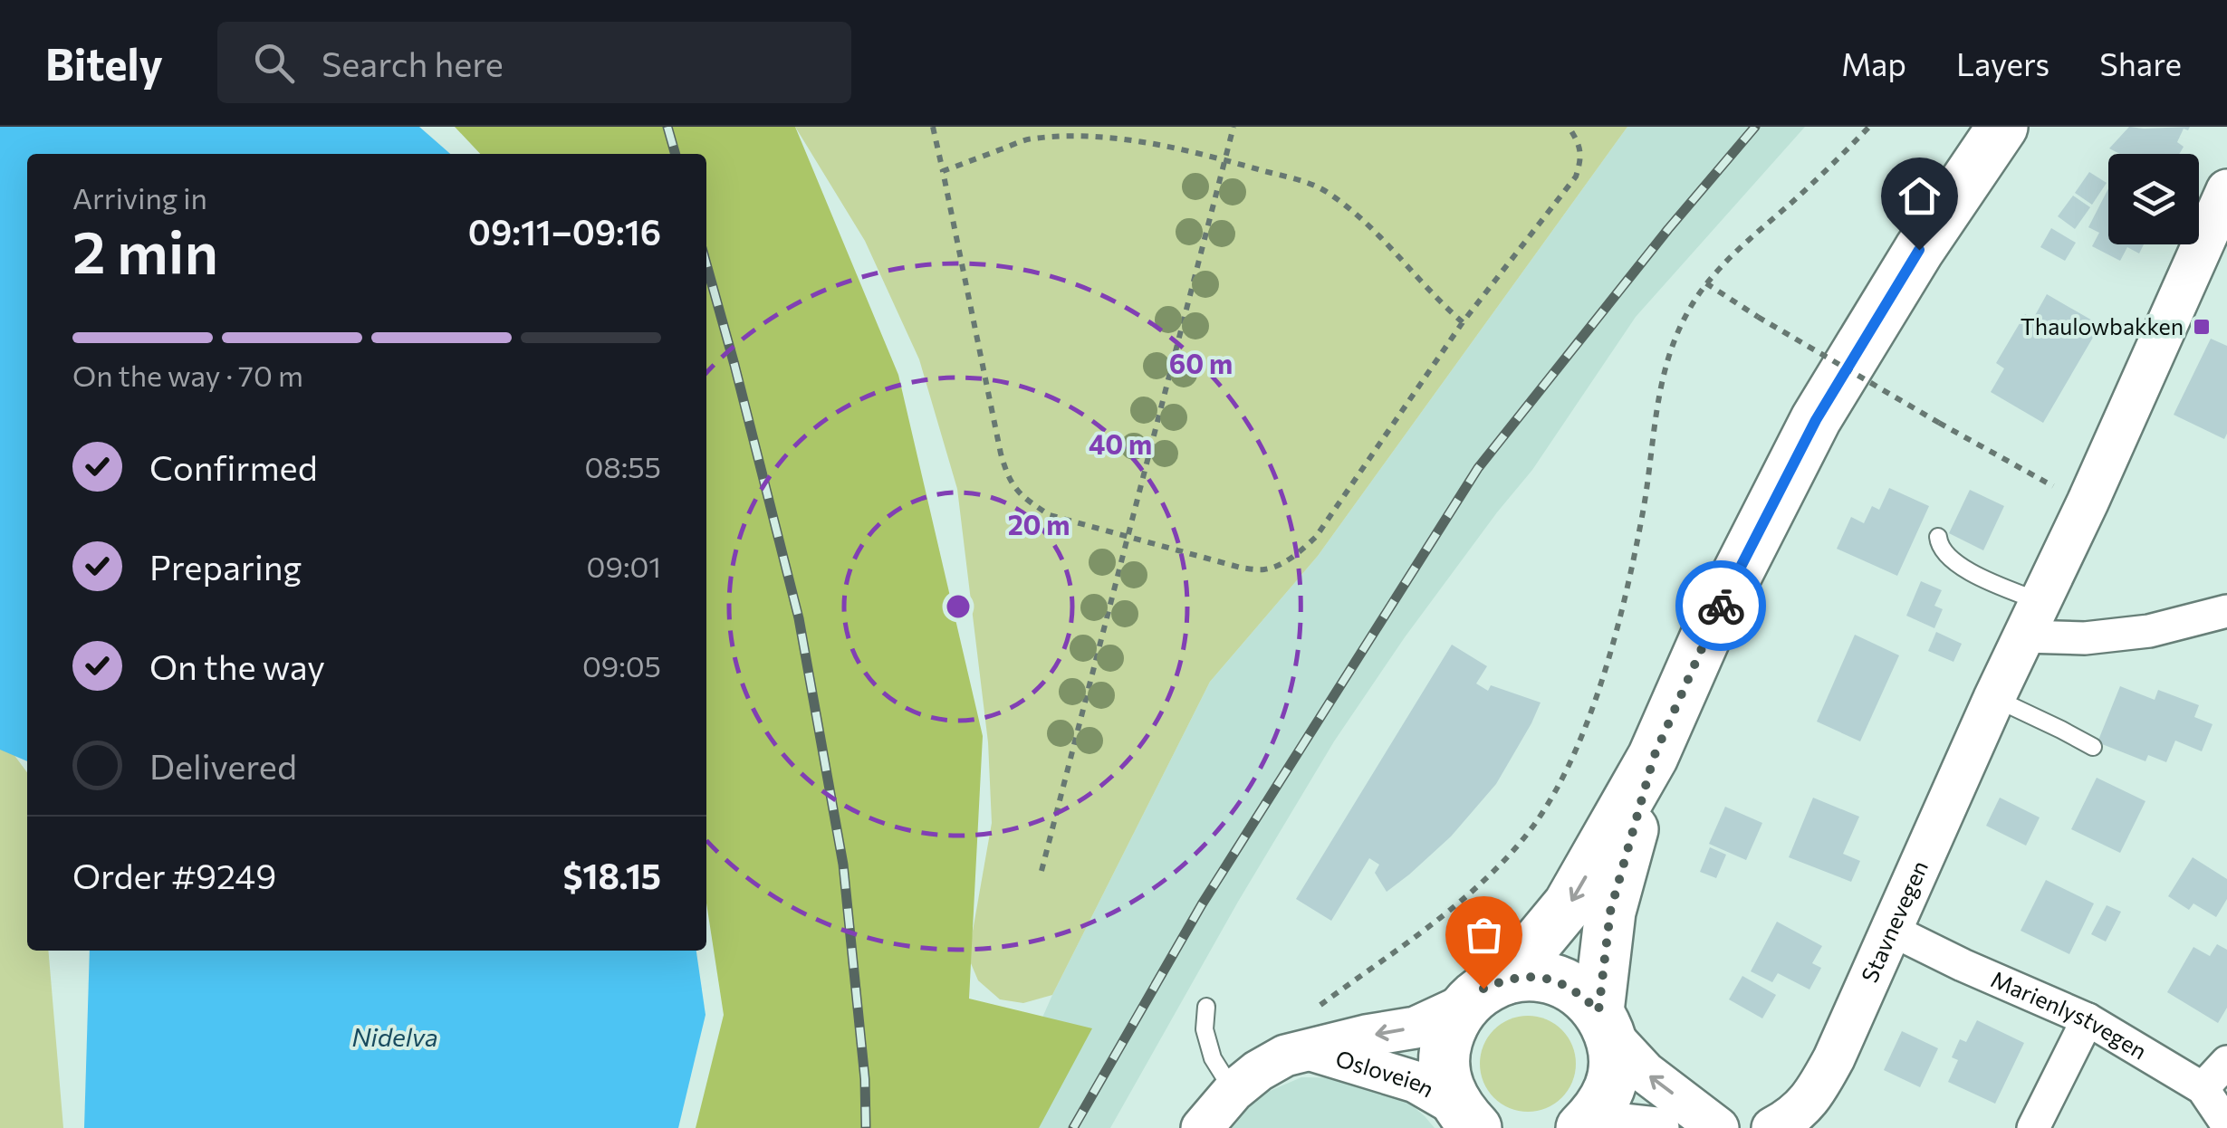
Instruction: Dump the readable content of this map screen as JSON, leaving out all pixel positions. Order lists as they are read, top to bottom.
{
  "streets": {
    "street": ["Stavnevegen", "Marienlystvegen", "Osloveien"]
  },
  "crossings": [
    ["Stavnevegen", "Marienlystvegen"]
  ],
  "water": ["Nidelva"],
  "places": {
    "transit": ["Thaulowbakken"]
  },
  "page": {
    "header": "Bitely",
    "search": "Search here",
    "nav": ["Map", "Layers", "Share"],
    "heading": ["2 min", "Arriving in", "09:11–09:16"],
    "panel": ["Order #9249", "$18.15"],
    "bar": "On the way · 70 m",
    "list": [
      ["Confirmed", "08:55"],
      ["Preparing", "09:01"],
      ["On the way", "09:05"],
      "Delivered"
    ]
  },
  "rings": ["60 m", "40 m", "20 m"]
}
